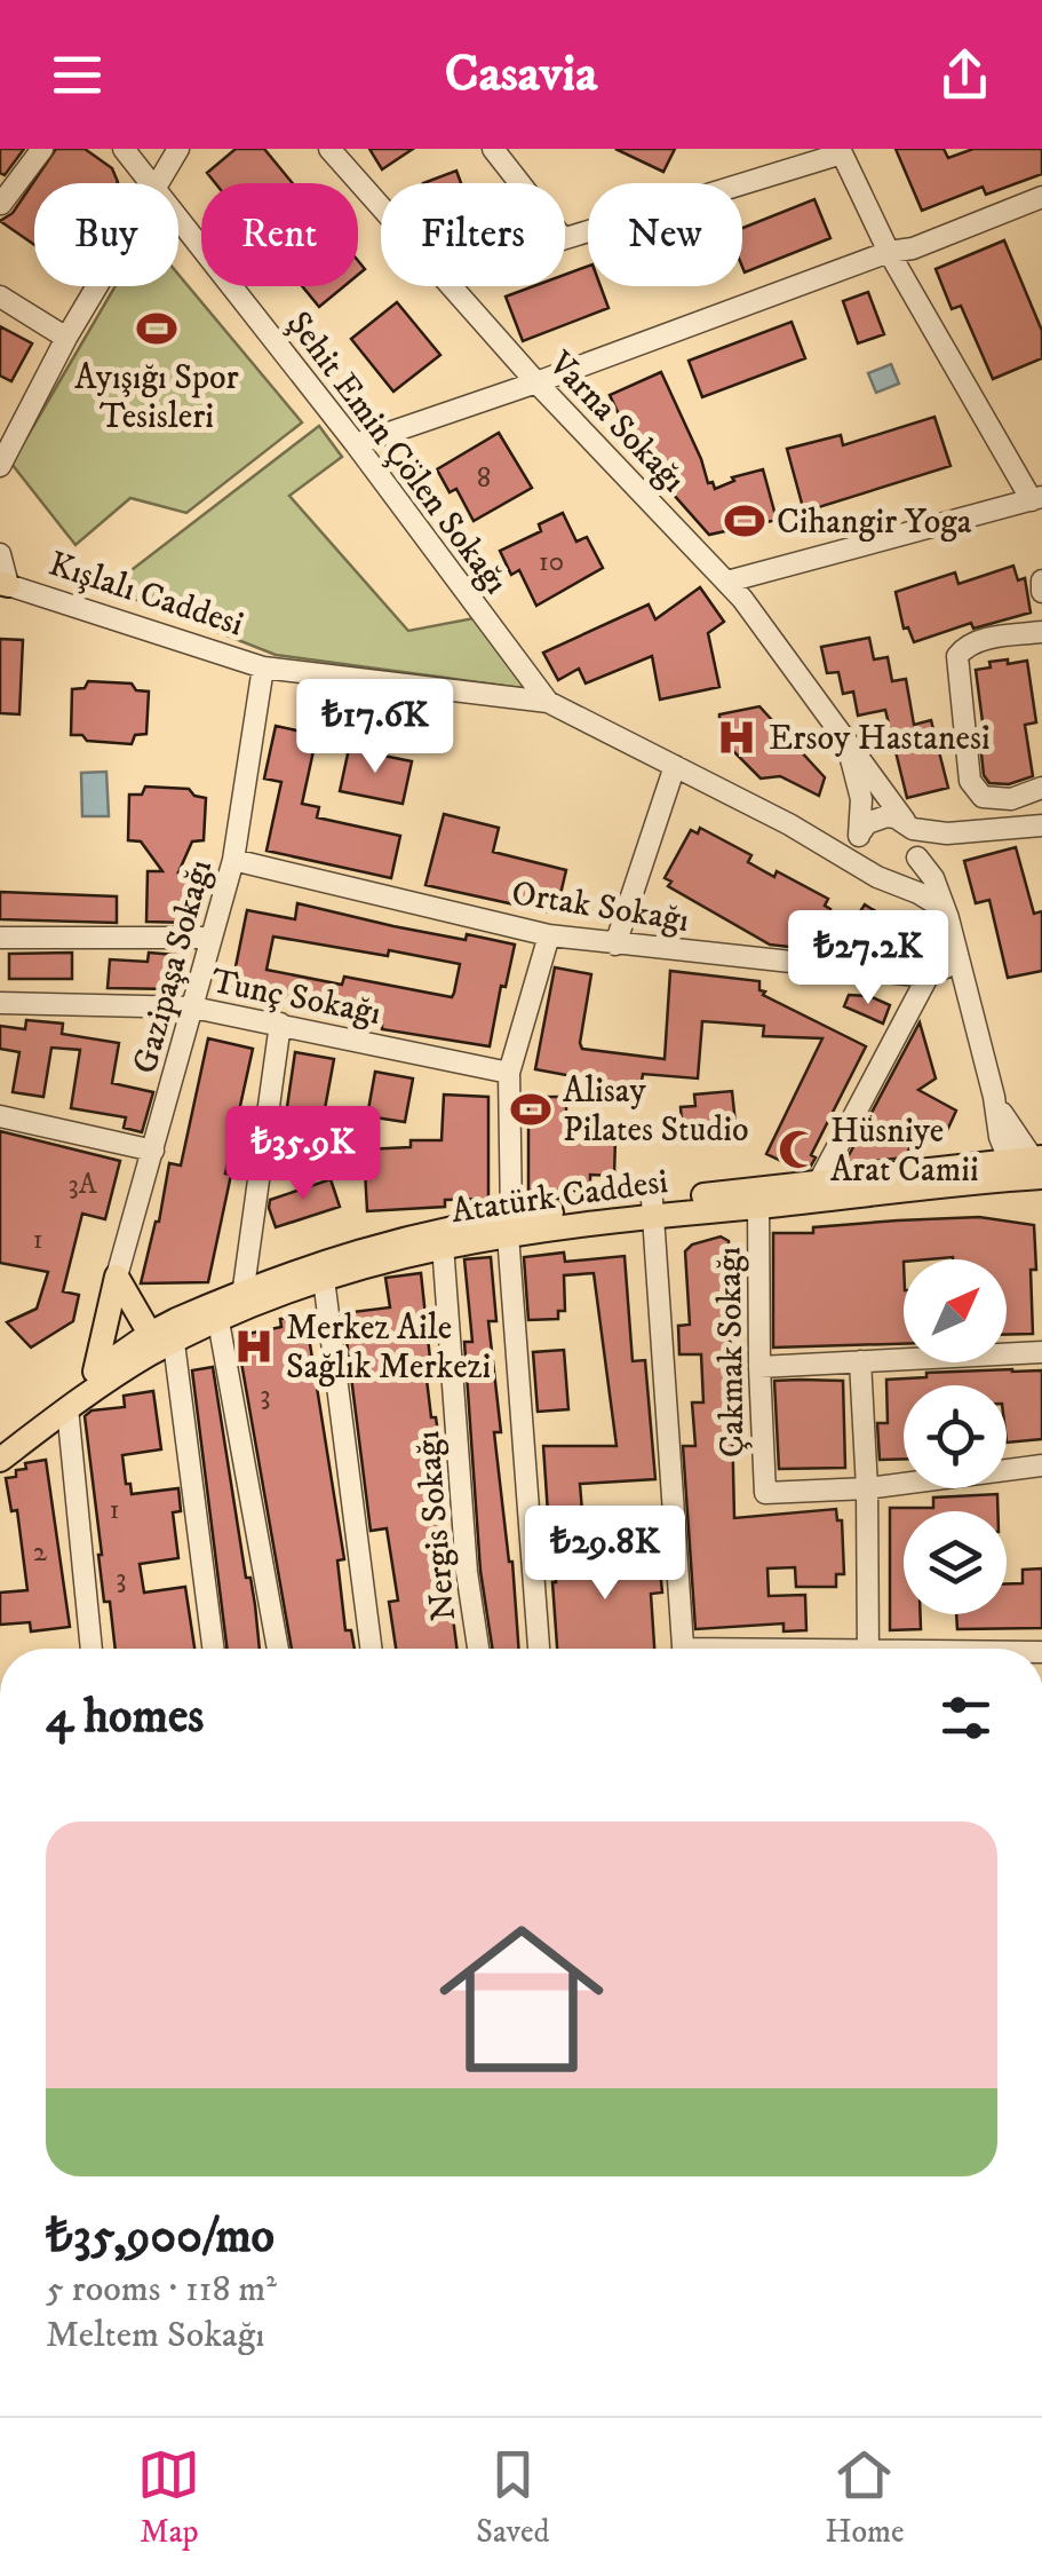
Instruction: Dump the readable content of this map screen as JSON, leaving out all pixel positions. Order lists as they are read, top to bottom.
{
  "streets": {
    "main road": ["Atatürk Caddesi"],
    "street": [
      "Varna Sokağı",
      "Şehit Emin Çölen Sokağı",
      "Kışlalı Caddesi",
      "Ortak Sokağı",
      "Gazipaşa Sokağı",
      "Tunç Sokağı",
      "Çakmak Sokağı",
      "Nergis Sokağı"
    ]
  },
  "crossings": [
    ["Varna Sokağı", "Kışlalı Caddesi"],
    ["Şehit Emin Çölen Sokağı", "Kışlalı Caddesi"],
    ["Kışlalı Caddesi", "Gazipaşa Sokağı"],
    ["Ortak Sokağı", "Gazipaşa Sokağı"],
    ["Gazipaşa Sokağı", "Tunç Sokağı"],
    ["Atatürk Caddesi", "Çakmak Sokağı"],
    ["Atatürk Caddesi", "Nergis Sokağı"]
  ],
  "places": {
    "sports": ["Ayışığı Spor Tesisleri", "Cihangir Yoga", "Alisay Pilates Studio"],
    "hospital": ["Ersoy Hastanesi", "Merkez Aile Sağlık Merkezi"],
    "mosque": ["Hüsniye Arat Camii"]
  },
  "house_numbers": [
    "8",
    "10",
    "3A",
    "1",
    "3",
    "1",
    "2",
    "3"
  ],
  "north": "top right",
  "page": {
    "header": "Casavia",
    "chip": [
      "Buy",
      "Rent",
      "Filters",
      "New"
    ],
    "price": [
      "₺17.6K",
      "₺27.2K",
      "₺35.9K",
      "₺29.8K"
    ],
    "heading": "4 homes",
    "list": [
      {
        "name": "₺35,900/mo",
        "note": "5 rooms · 118 m² · Meltem Sokağı"
      }
    ],
    "tabs": ["Map", "Saved", "Home"]
  }
}
